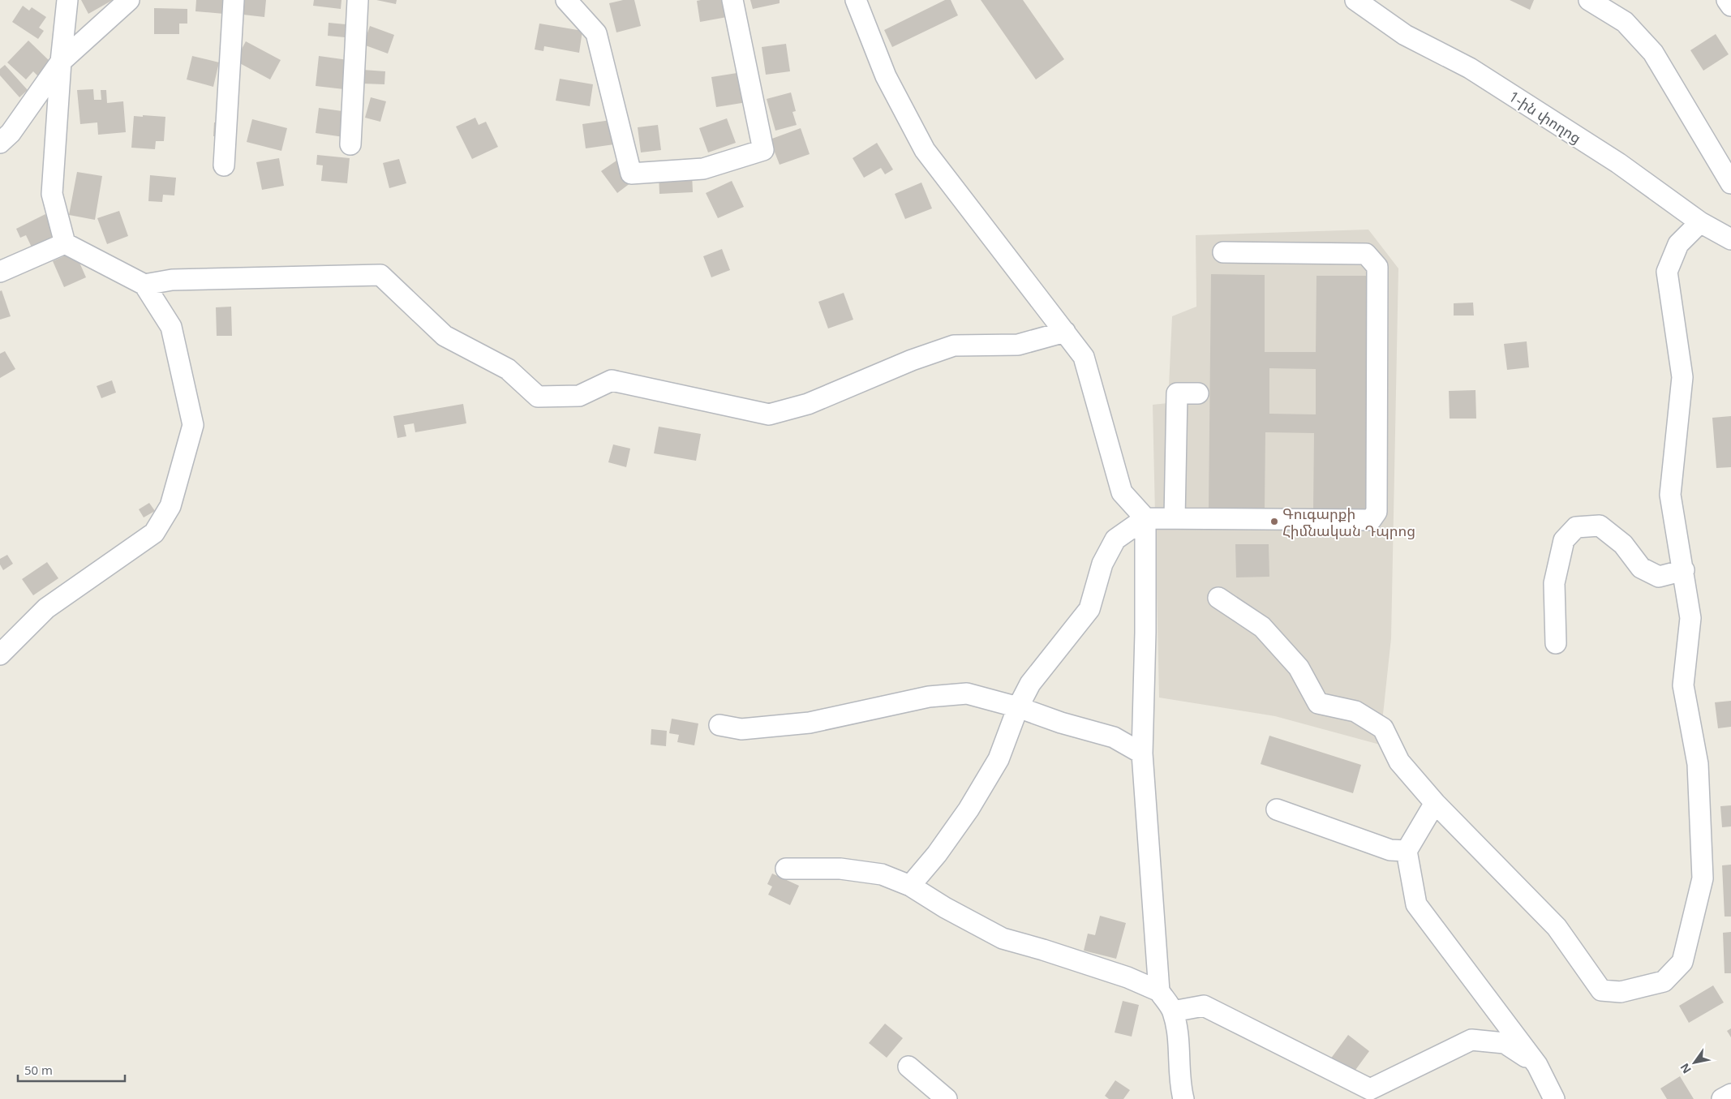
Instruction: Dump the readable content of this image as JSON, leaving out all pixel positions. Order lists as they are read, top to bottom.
{
  "streets": {
    "street": ["1-ին փողոց"]
  },
  "places": ["Գուգարքի Հիմնական Դպրոց"],
  "scale_bar": "50 m",
  "north": "bottom left"
}
